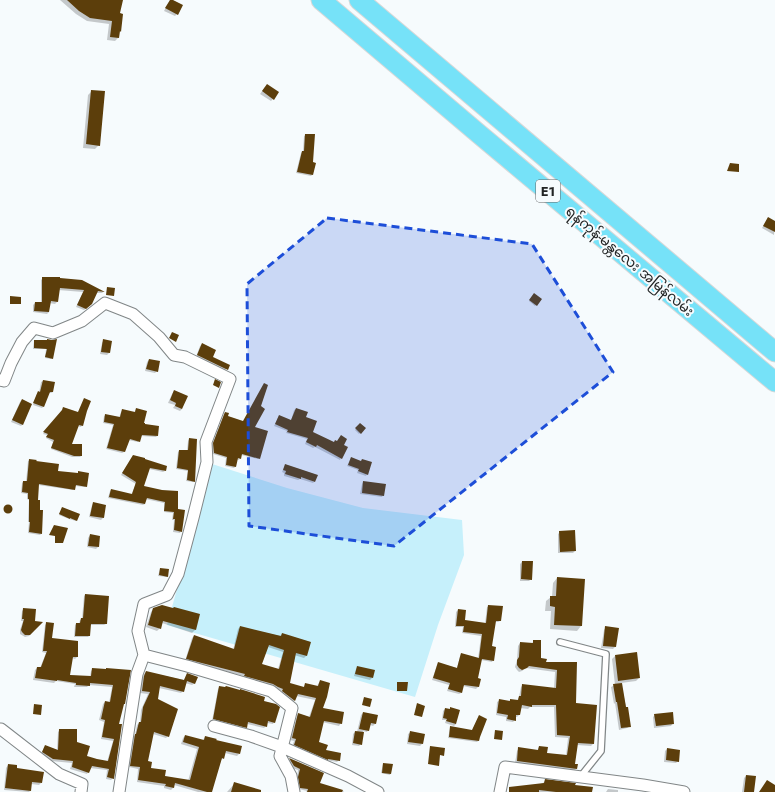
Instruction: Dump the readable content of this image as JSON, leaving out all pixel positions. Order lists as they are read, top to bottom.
{
  "streets": {
    "highway": ["E1", "ရန်ကုန်-မန္တလေး အမြန်လမ်း"]
  }
}
